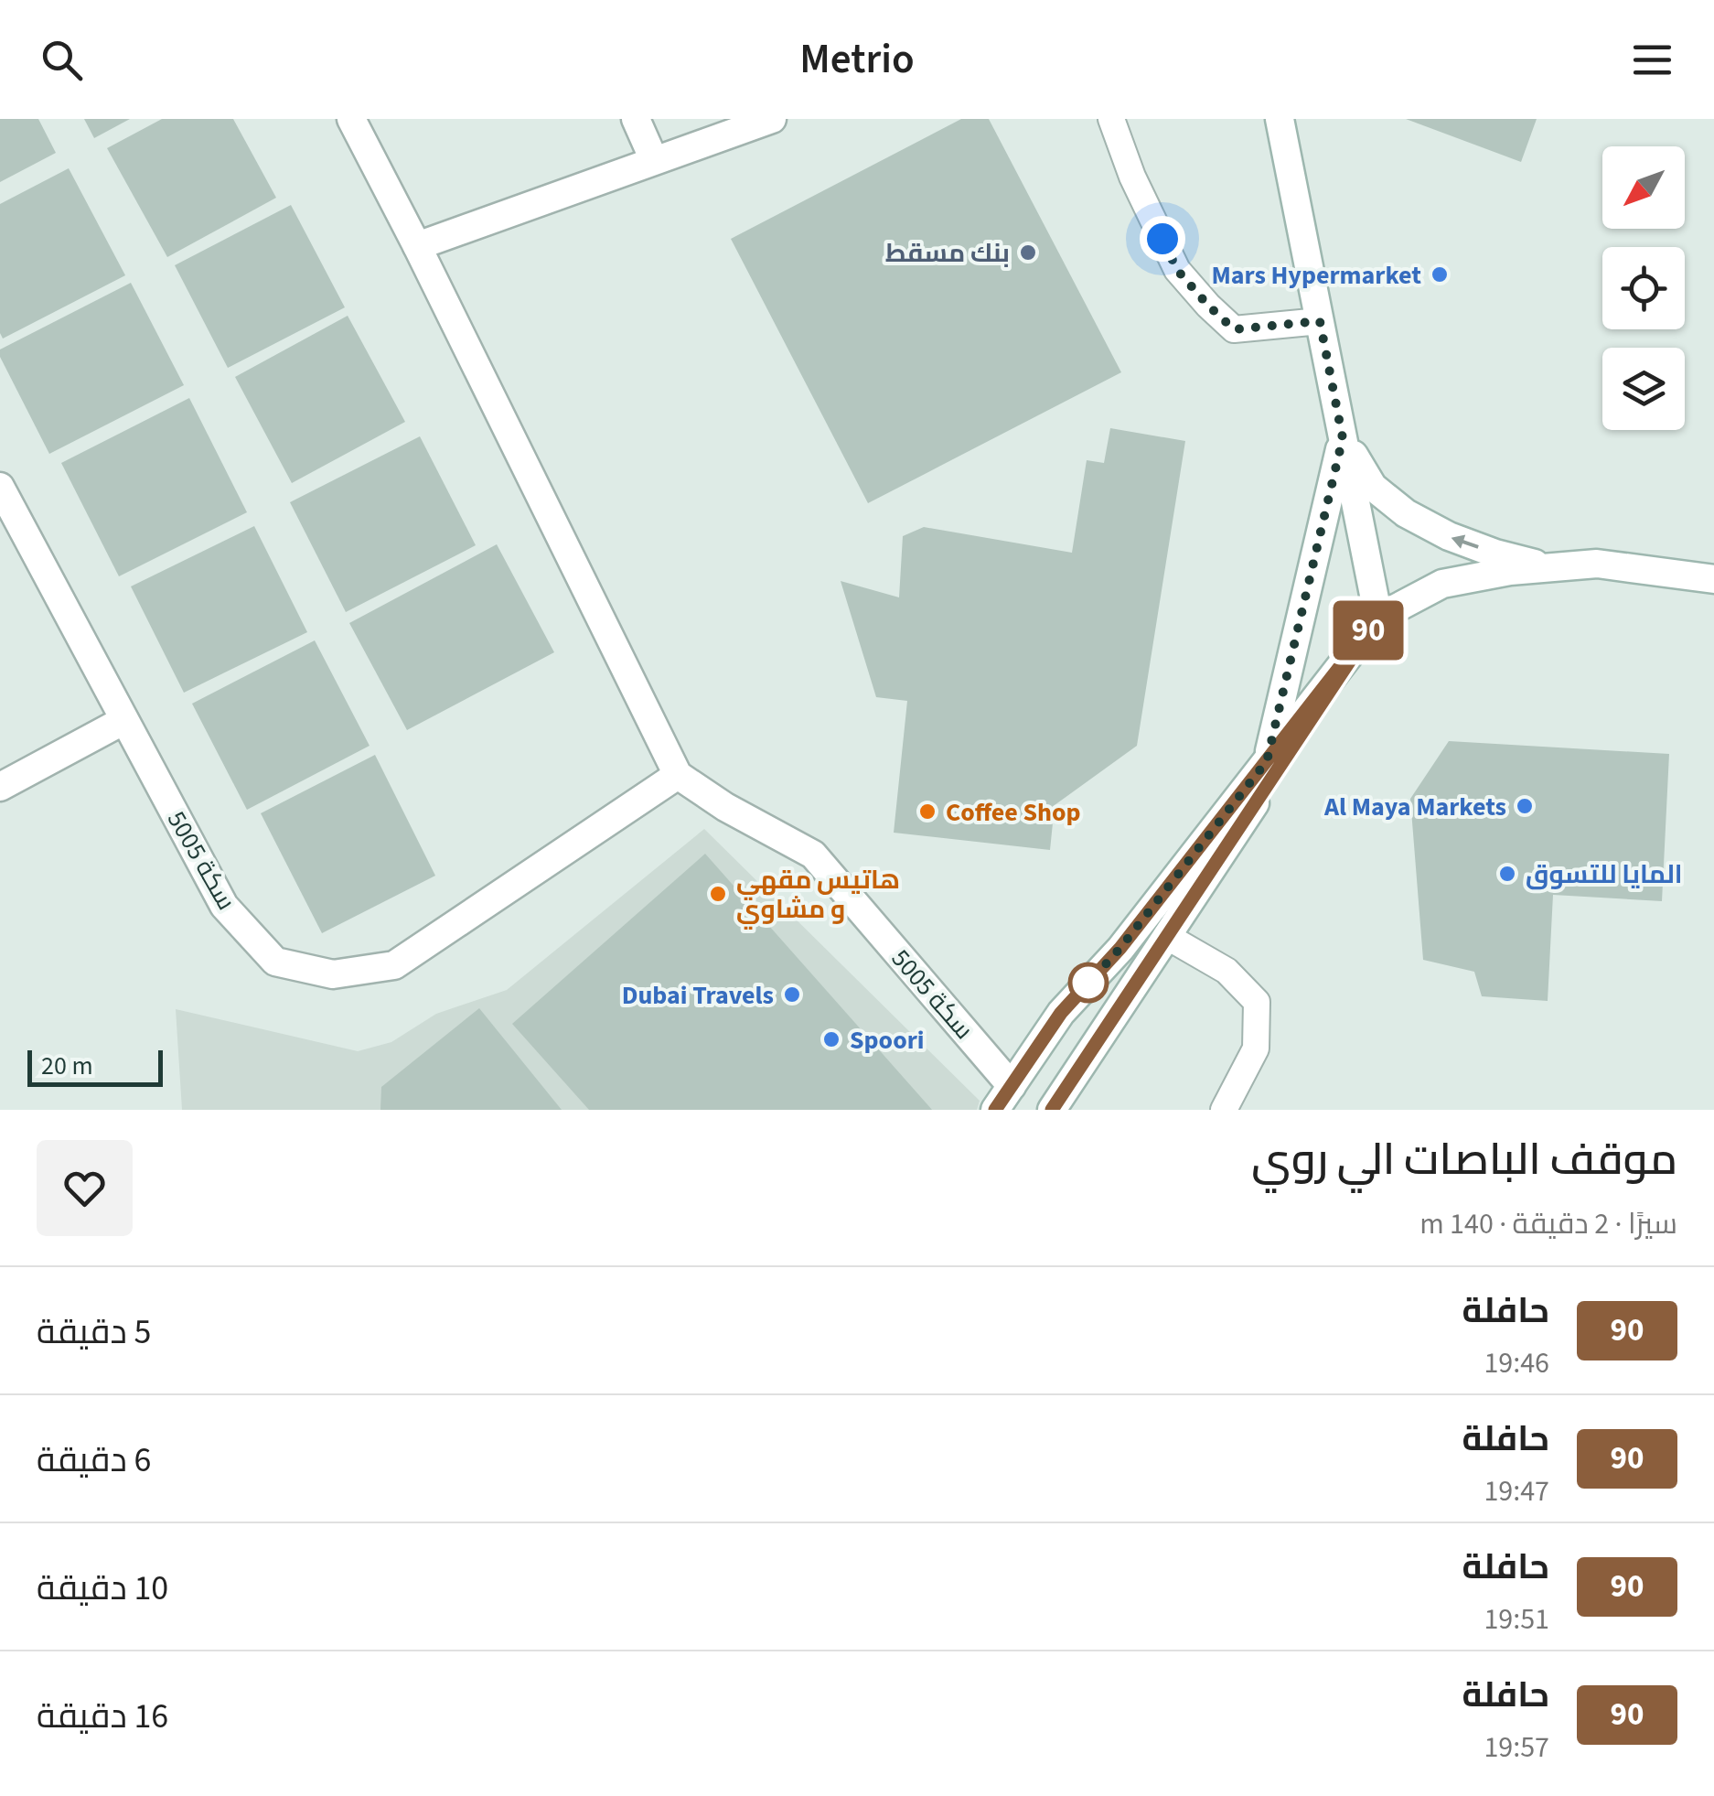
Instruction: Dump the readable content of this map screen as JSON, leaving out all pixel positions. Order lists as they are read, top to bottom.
{
  "streets": {
    "street": ["سكة 5005"]
  },
  "places": [
    "بنك مسقط",
    "Mars Hypermarket",
    "Al Maya Markets",
    "Coffee Shop",
    "المايا للتسوق",
    "هاتيس مقهي و مشاوي",
    "Dubai Travels",
    "Spoori"
  ],
  "lines": ["bus line 90"],
  "scale_bar": "20 m",
  "north": "bottom left",
  "page": {
    "header": "Metrio",
    "on_map": "90",
    "scale": "20 m",
    "heading": ["موقف الباصات الي روي", "سيرًا · 2 دقيقة · 140 m"],
    "list": [
      {
        "mark": "90",
        "name": "حافلة",
        "note": "19:46",
        "value": "5 دقيقة"
      },
      {
        "mark": "90",
        "name": "حافلة",
        "note": "19:47",
        "value": "6 دقيقة"
      },
      {
        "mark": "90",
        "name": "حافلة",
        "note": "19:51",
        "value": "10 دقيقة"
      },
      {
        "mark": "90",
        "name": "حافلة",
        "note": "19:57",
        "value": "16 دقيقة"
      }
    ]
  }
}
